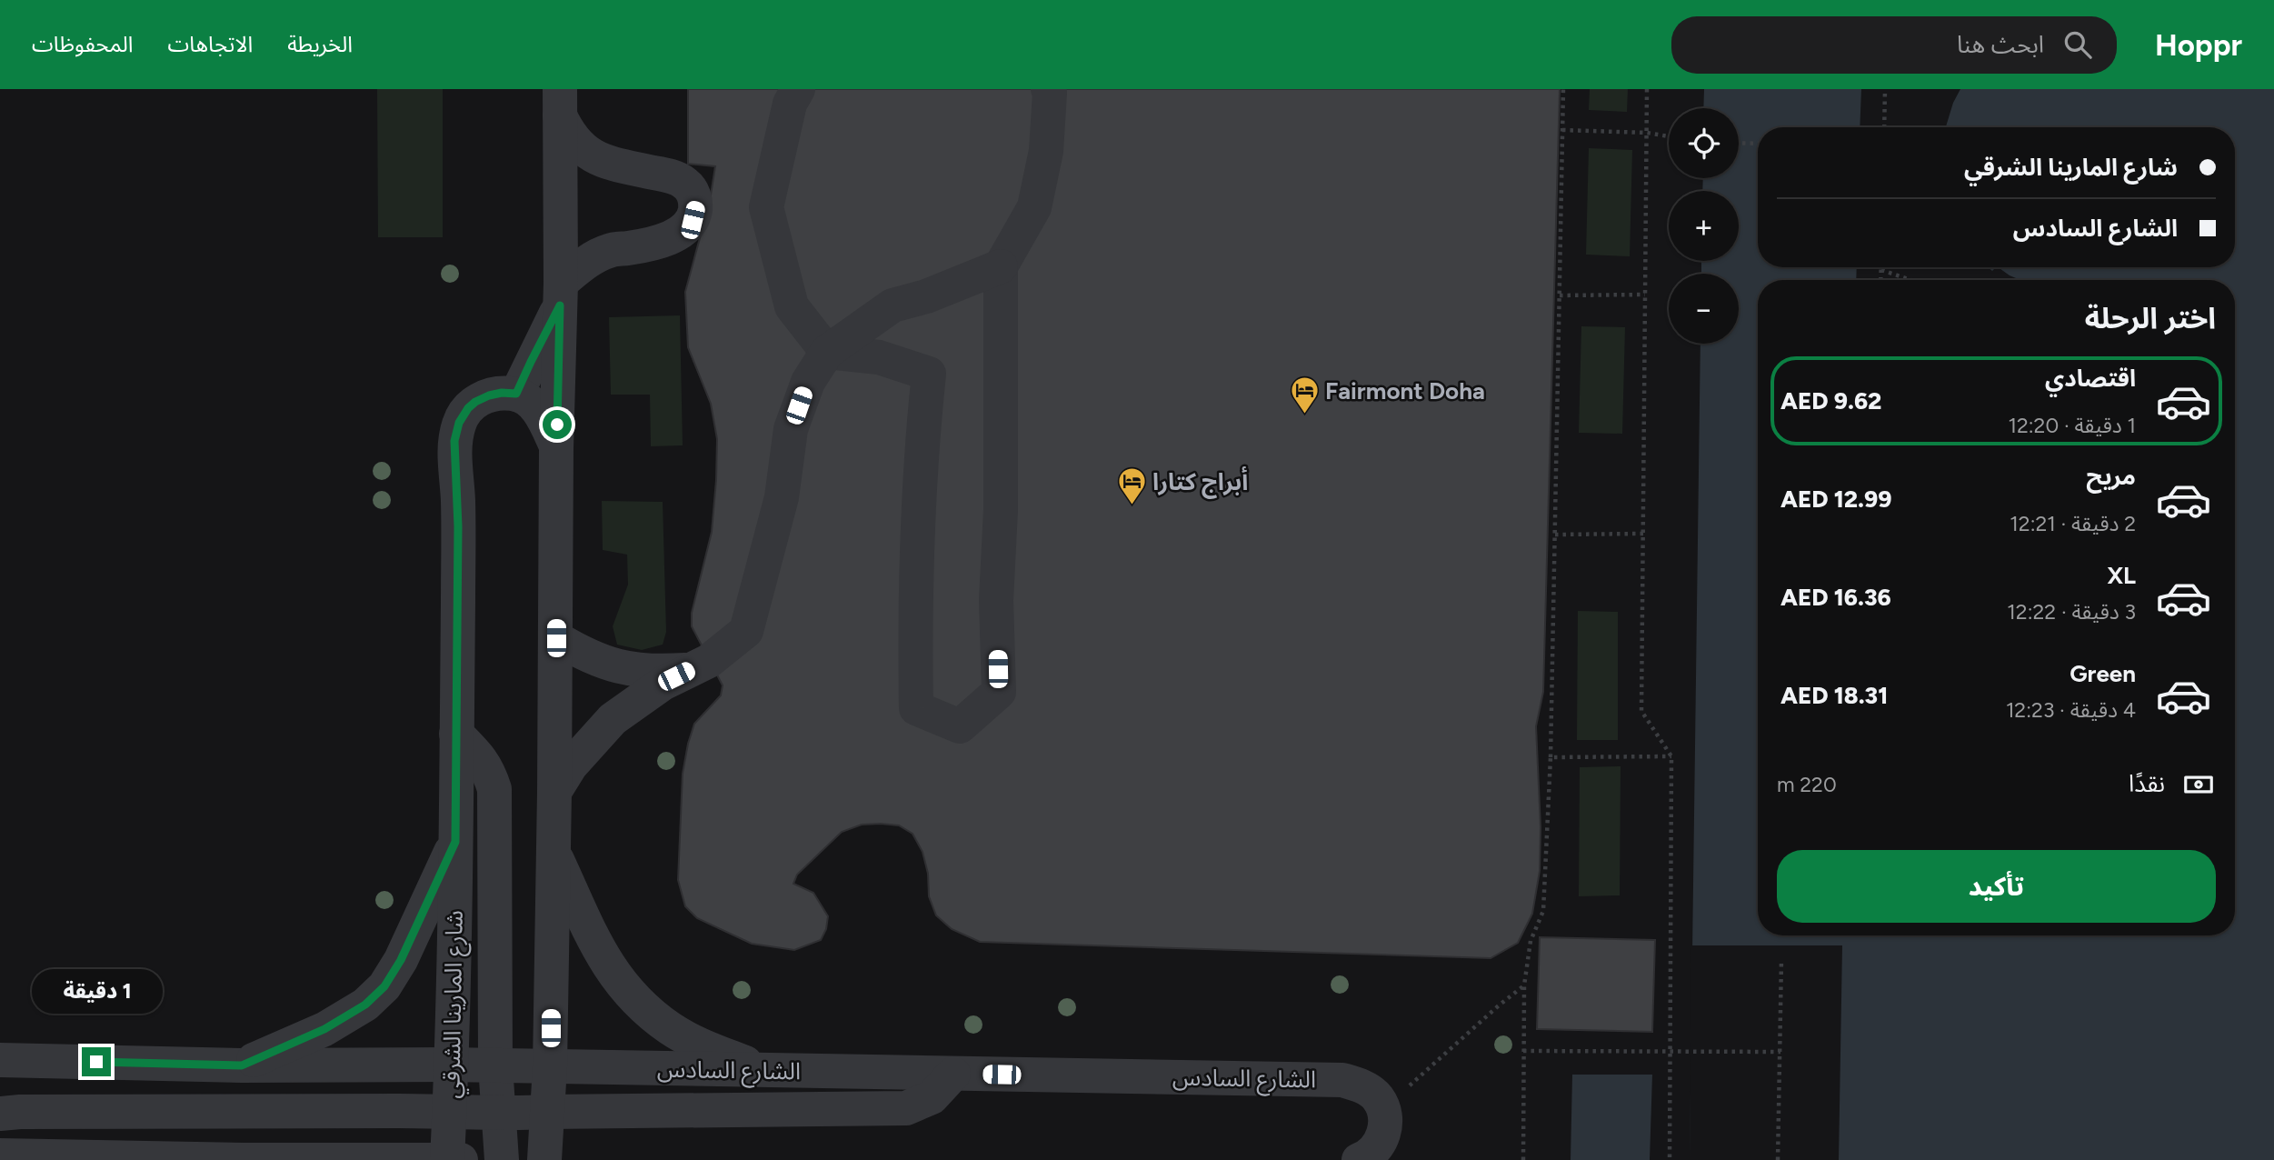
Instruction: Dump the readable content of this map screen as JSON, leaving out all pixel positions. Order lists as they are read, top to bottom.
{
  "streets": {
    "street": ["شارع المارينا الشرقي", "الشارع السادس"]
  },
  "crossings": [
    ["شارع المارينا الشرقي", "الشارع السادس"]
  ],
  "places": {
    "hotel": ["Fairmont Doha", "أبراج كتارا"]
  },
  "page": {
    "header": "Hoppr",
    "search": "ابحث هنا",
    "nav": ["الخريطة", "الاتجاهات", "المحفوظات"],
    "map_buttons": ["+", "−"],
    "banner": ["شارع المارينا الشرقي", "الشارع السادس"],
    "heading": "اختر الرحلة",
    "list": [
      {
        "name": "اقتصادي",
        "note": "1 دقيقة · 12:20",
        "value": "AED 9.62"
      },
      {
        "name": "مريح",
        "note": "2 دقيقة · 12:21",
        "value": "AED 12.99"
      },
      {
        "name": "XL",
        "note": "3 دقيقة · 12:22",
        "value": "AED 16.36"
      },
      {
        "name": "Green",
        "note": "4 دقيقة · 12:23",
        "value": "AED 18.31"
      }
    ],
    "pay": ["نقدًا", "220 m"],
    "buttons": "تأكيد",
    "bubble": "1 دقيقة"
  }
}
